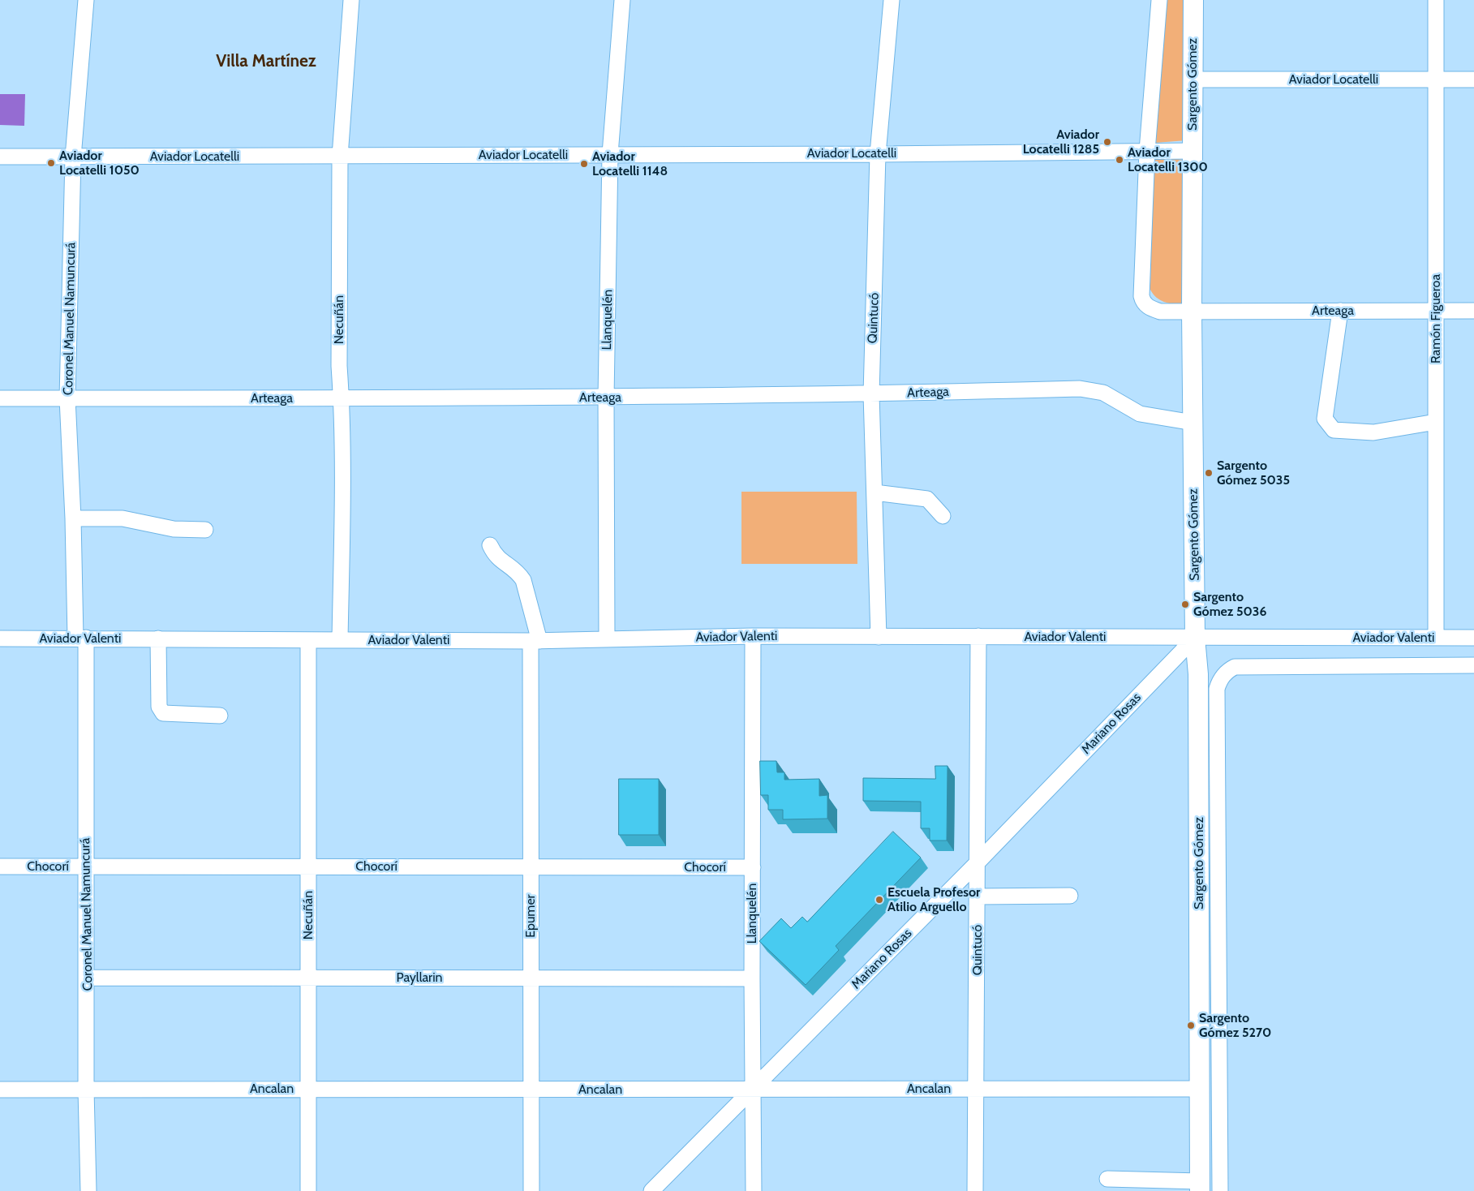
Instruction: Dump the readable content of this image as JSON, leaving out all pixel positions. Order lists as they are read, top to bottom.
{
  "streets": {
    "main road": ["Sargento Gómez"],
    "street": [
      "Aviador Locatelli",
      "Arteaga",
      "Quintucó",
      "Coronel Manuel Namuncurá",
      "Ramón Figueroa",
      "Necuñán",
      "Llanquelén",
      "Aviador Valenti",
      "Mariano Rosas",
      "Chocorí",
      "Epumer",
      "Payllarin",
      "Ancalan"
    ]
  },
  "crossings": [
    ["Aviador Locatelli", "Sargento Gómez"],
    ["Aviador Locatelli", "Arteaga"],
    ["Aviador Locatelli", "Quintucó"],
    ["Aviador Locatelli", "Coronel Manuel Namuncurá"],
    ["Aviador Locatelli", "Ramón Figueroa"],
    ["Aviador Locatelli", "Necuñán"],
    ["Aviador Locatelli", "Llanquelén"],
    ["Sargento Gómez", "Arteaga"],
    ["Sargento Gómez", "Aviador Valenti"],
    ["Sargento Gómez", "Mariano Rosas"],
    ["Sargento Gómez", "Ancalan"],
    ["Arteaga", "Quintucó"],
    ["Arteaga", "Coronel Manuel Namuncurá"],
    ["Arteaga", "Ramón Figueroa"],
    ["Arteaga", "Necuñán"],
    ["Arteaga", "Llanquelén"],
    ["Quintucó", "Aviador Valenti"],
    ["Quintucó", "Mariano Rosas"],
    ["Quintucó", "Ancalan"],
    ["Coronel Manuel Namuncurá", "Aviador Valenti"],
    ["Coronel Manuel Namuncurá", "Chocorí"],
    ["Coronel Manuel Namuncurá", "Payllarin"],
    ["Coronel Manuel Namuncurá", "Ancalan"],
    ["Ramón Figueroa", "Aviador Valenti"],
    ["Necuñán", "Aviador Valenti"],
    ["Necuñán", "Chocorí"],
    ["Necuñán", "Payllarin"],
    ["Necuñán", "Ancalan"],
    ["Llanquelén", "Aviador Valenti"],
    ["Llanquelén", "Mariano Rosas"],
    ["Llanquelén", "Chocorí"],
    ["Llanquelén", "Payllarin"],
    ["Llanquelén", "Ancalan"],
    ["Aviador Valenti", "Mariano Rosas"],
    ["Aviador Valenti", "Epumer"],
    ["Mariano Rosas", "Ancalan"],
    ["Chocorí", "Epumer"],
    ["Epumer", "Payllarin"],
    ["Epumer", "Ancalan"]
  ],
  "districts": ["Villa Martínez"],
  "places": [
    "Aviador Locatelli 1285",
    "Aviador Locatelli 1300",
    "Aviador Locatelli 1050",
    "Aviador Locatelli 1148",
    "Sargento Gómez 5035",
    "Sargento Gómez 5036",
    "Escuela Profesor Atilio Arguello",
    "Sargento Gómez 5270"
  ]
}
